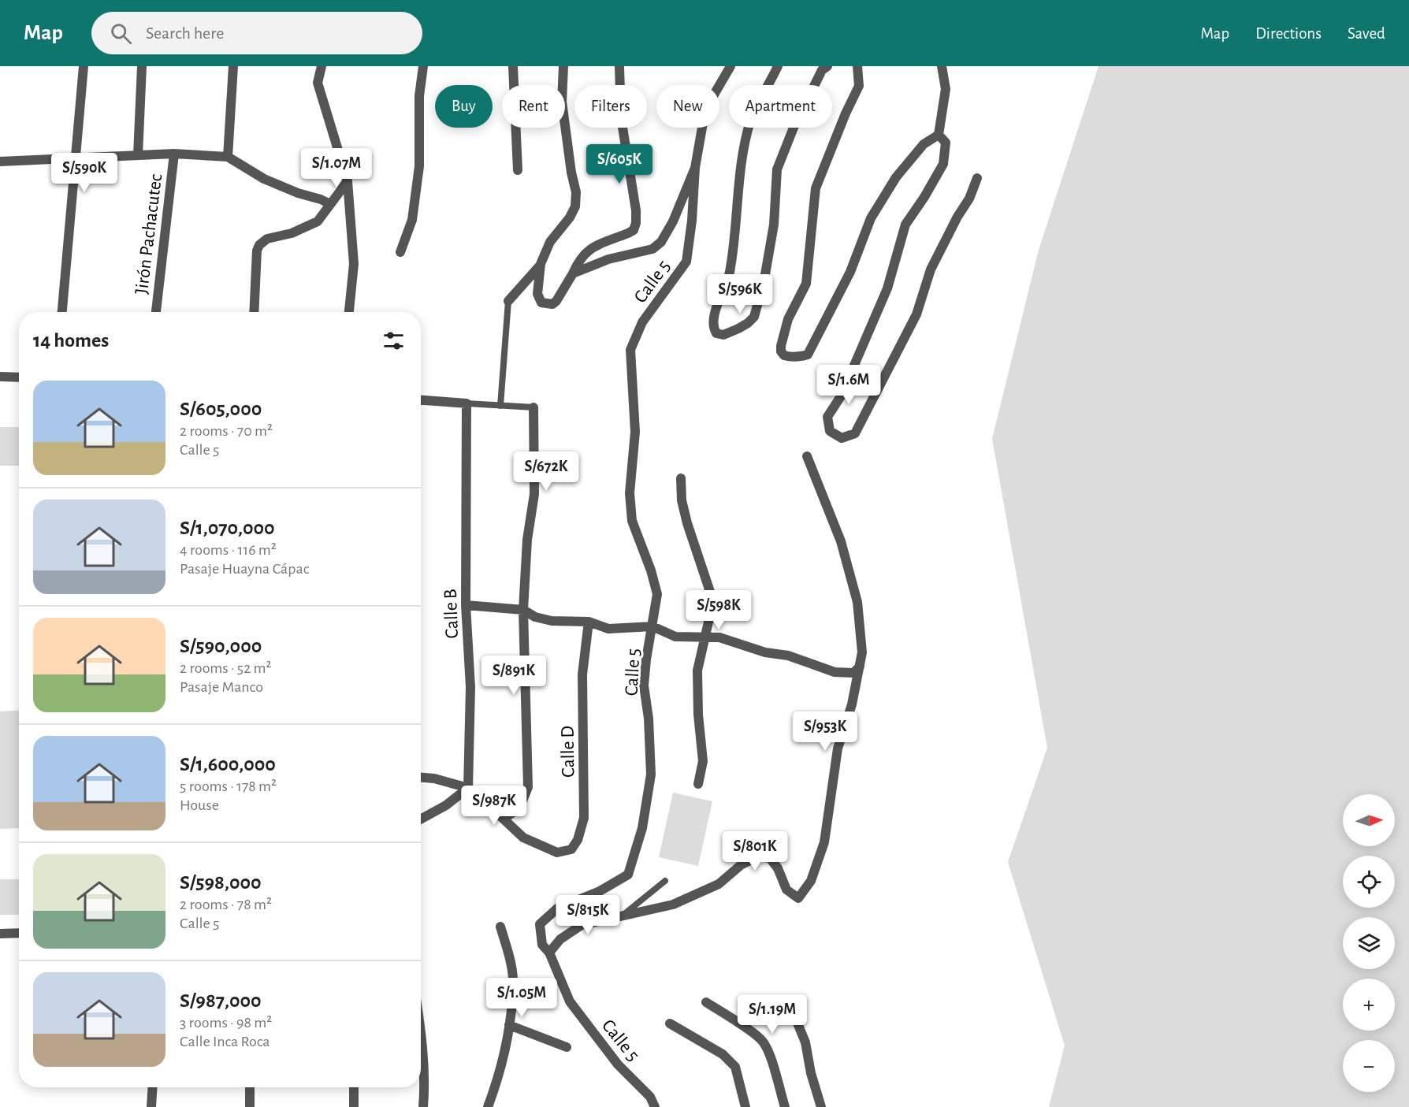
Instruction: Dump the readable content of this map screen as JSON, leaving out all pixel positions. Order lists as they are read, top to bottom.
{
  "streets": {
    "street": [
      "Jirón Pachacutec",
      "Calle 5",
      "Calle B",
      "Calle D"
    ]
  },
  "north": "right",
  "page": {
    "header": "Map",
    "search": "Search here",
    "nav": ["Map", "Directions", "Saved"],
    "chip": [
      "Buy",
      "Rent",
      "Filters",
      "New",
      "Apartment"
    ],
    "price": [
      "S/605K",
      "S/1.07M",
      "S/590K",
      "S/596K",
      "S/1.6M",
      "S/672K",
      "S/598K",
      "S/891K",
      "S/953K",
      "S/987K",
      "S/801K",
      "S/815K",
      "S/1.05M",
      "S/1.19M"
    ],
    "heading": "14 homes",
    "list": [
      {
        "name": "S/605,000",
        "note": "2 rooms · 70 m² · Calle 5"
      },
      {
        "name": "S/1,070,000",
        "note": "4 rooms · 116 m² · Pasaje Huayna Cápac"
      },
      {
        "name": "S/590,000",
        "note": "2 rooms · 52 m² · Pasaje Manco"
      },
      {
        "name": "S/1,600,000",
        "note": "5 rooms · 178 m² · House"
      },
      {
        "name": "S/598,000",
        "note": "2 rooms · 78 m² · Calle 5"
      },
      {
        "name": "S/987,000",
        "note": "3 rooms · 98 m² · Calle Inca Roca"
      }
    ],
    "map_buttons": ["+", "−"]
  }
}
